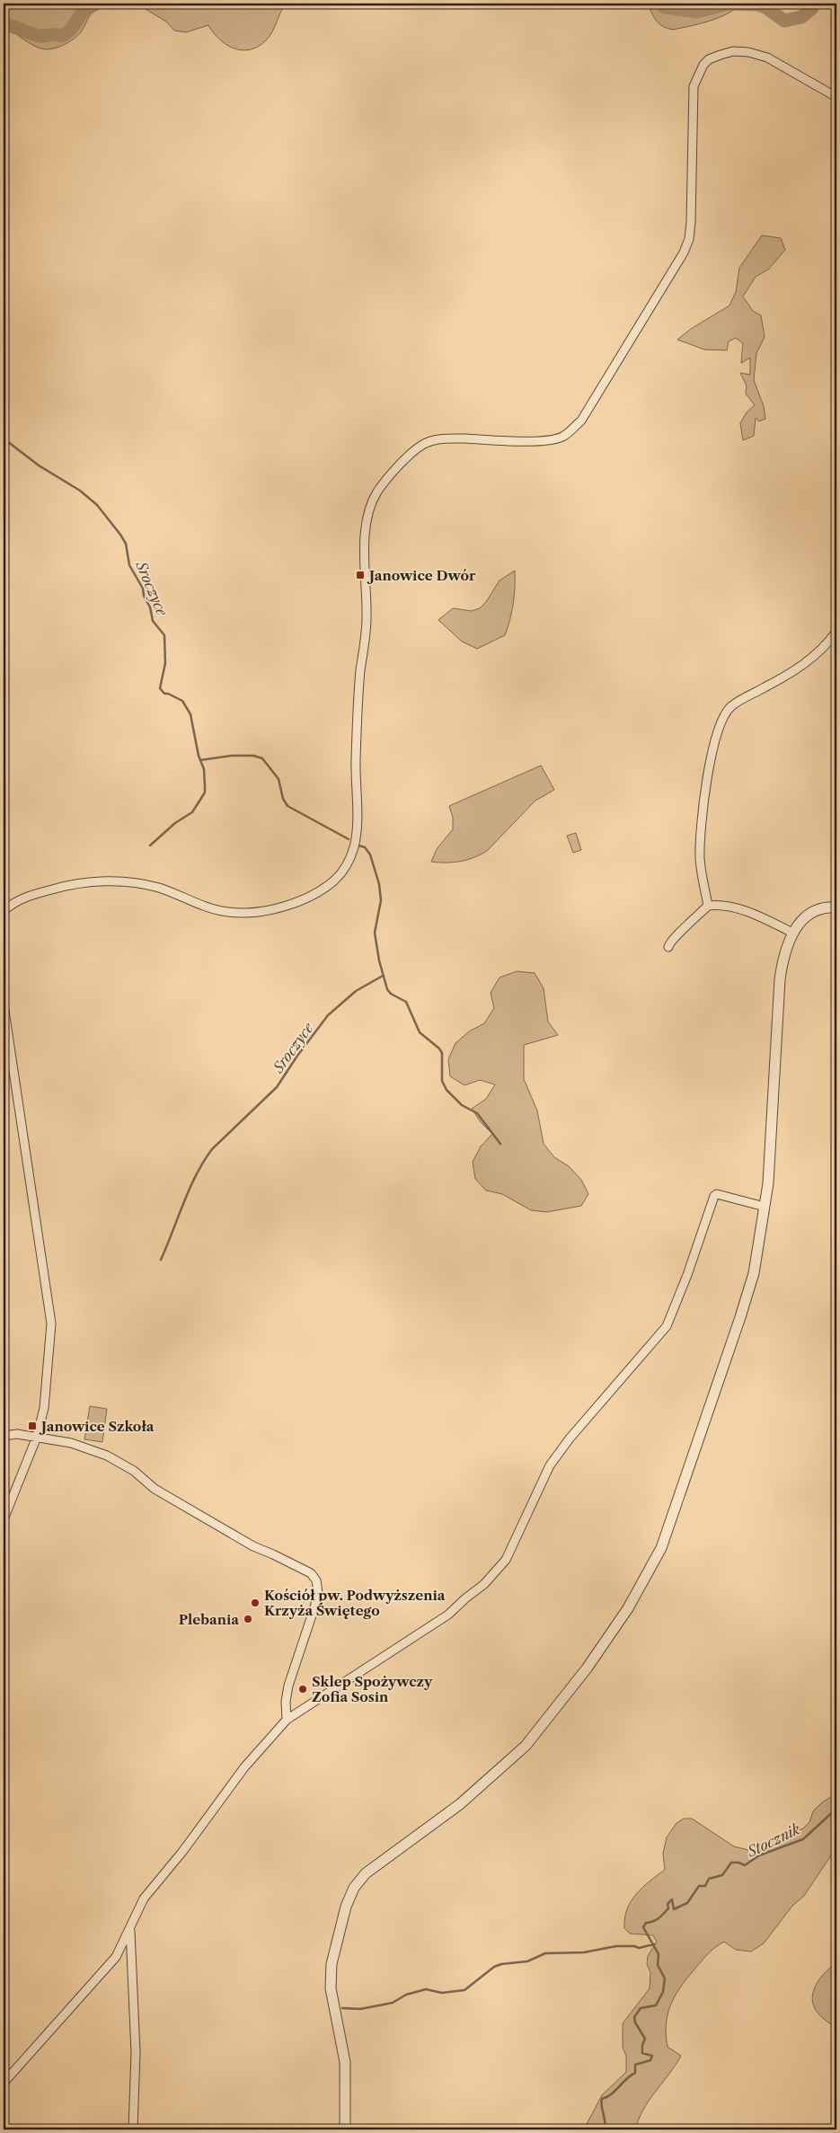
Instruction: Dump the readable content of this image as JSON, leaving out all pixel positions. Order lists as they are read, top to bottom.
{
  "water": ["Sroczyce", "Stocznik"],
  "places": {
    "transit": ["Janowice Dwór", "Janowice Szkoła"],
    "other": ["Kościół pw. Podwyższenia Krzyża Świętego", "Plebania", "Sklep Spożywczy Zofia Sosin"]
  }
}
